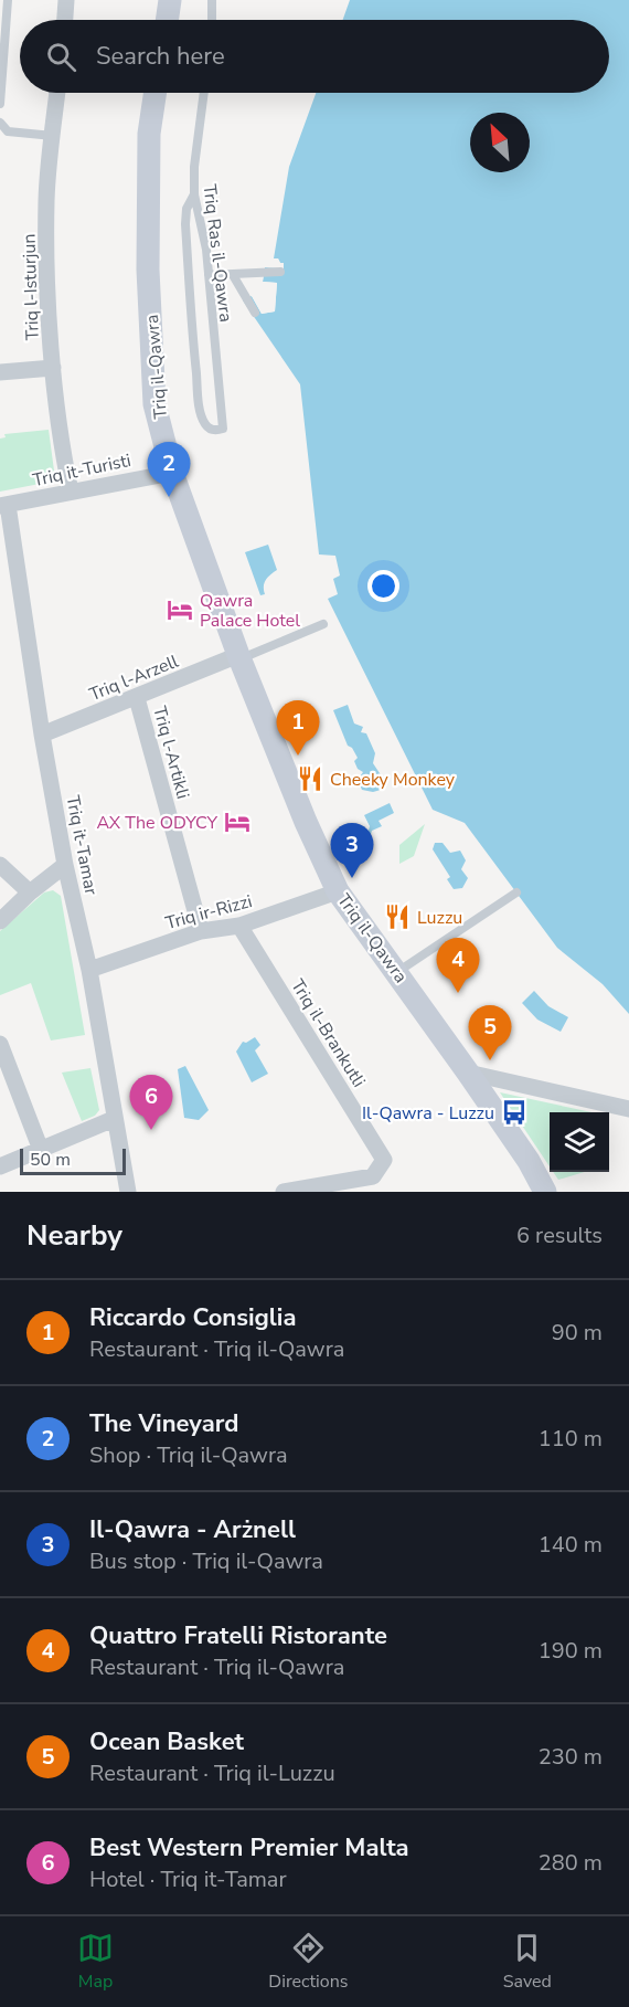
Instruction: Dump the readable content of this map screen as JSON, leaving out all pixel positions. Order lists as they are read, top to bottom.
{
  "streets": {
    "street": [
      "Triq l-Isturjun",
      "Triq il-Qawra",
      "Triq it-Turisti",
      "Triq l-Arzell",
      "Triq l-Artikli",
      "Triq it-Tamar",
      "Triq ir-Rizzi",
      "Triq il-Brankutli"
    ],
    "lane": ["Triq Ras il-Qawra"]
  },
  "crossings": [
    ["Triq l-Isturjun", "Triq it-Turisti"],
    ["Triq il-Qawra", "Triq it-Turisti"],
    ["Triq il-Qawra", "Triq l-Arzell"],
    ["Triq il-Qawra", "Triq ir-Rizzi"],
    ["Triq it-Turisti", "Triq it-Tamar"],
    ["Triq l-Arzell", "Triq l-Artikli"],
    ["Triq l-Arzell", "Triq it-Tamar"],
    ["Triq l-Artikli", "Triq ir-Rizzi"],
    ["Triq it-Tamar", "Triq ir-Rizzi"],
    ["Triq ir-Rizzi", "Triq il-Brankutli"]
  ],
  "places": {
    "hotel": ["Qawra Palace Hotel", "AX The ODYCY"],
    "restaurant": ["Cheeky Monkey", "Luzzu"],
    "bus stop": ["Il-Qawra - Luzzu"]
  },
  "scale_bar": "50 m",
  "north": "top left",
  "page": {
    "search": "Search here",
    "pins": [
      "2",
      "1",
      "3",
      "4",
      "5",
      "6"
    ],
    "scale": "50 m",
    "heading": ["Nearby", "6 results"],
    "list": [
      {
        "mark": "1",
        "name": "Riccardo Consiglia",
        "note": "Restaurant · Triq il-Qawra",
        "value": "90 m"
      },
      {
        "mark": "2",
        "name": "The Vineyard",
        "note": "Shop · Triq il-Qawra",
        "value": "110 m"
      },
      {
        "mark": "3",
        "name": "Il-Qawra - Arżnell",
        "note": "Bus stop · Triq il-Qawra",
        "value": "140 m"
      },
      {
        "mark": "4",
        "name": "Quattro Fratelli Ristorante",
        "note": "Restaurant · Triq il-Qawra",
        "value": "190 m"
      },
      {
        "mark": "5",
        "name": "Ocean Basket",
        "note": "Restaurant · Triq il-Luzzu",
        "value": "230 m"
      },
      {
        "mark": "6",
        "name": "Best Western Premier Malta",
        "note": "Hotel · Triq it-Tamar",
        "value": "280 m"
      }
    ],
    "nav": ["Map", "Directions", "Saved"]
  }
}
